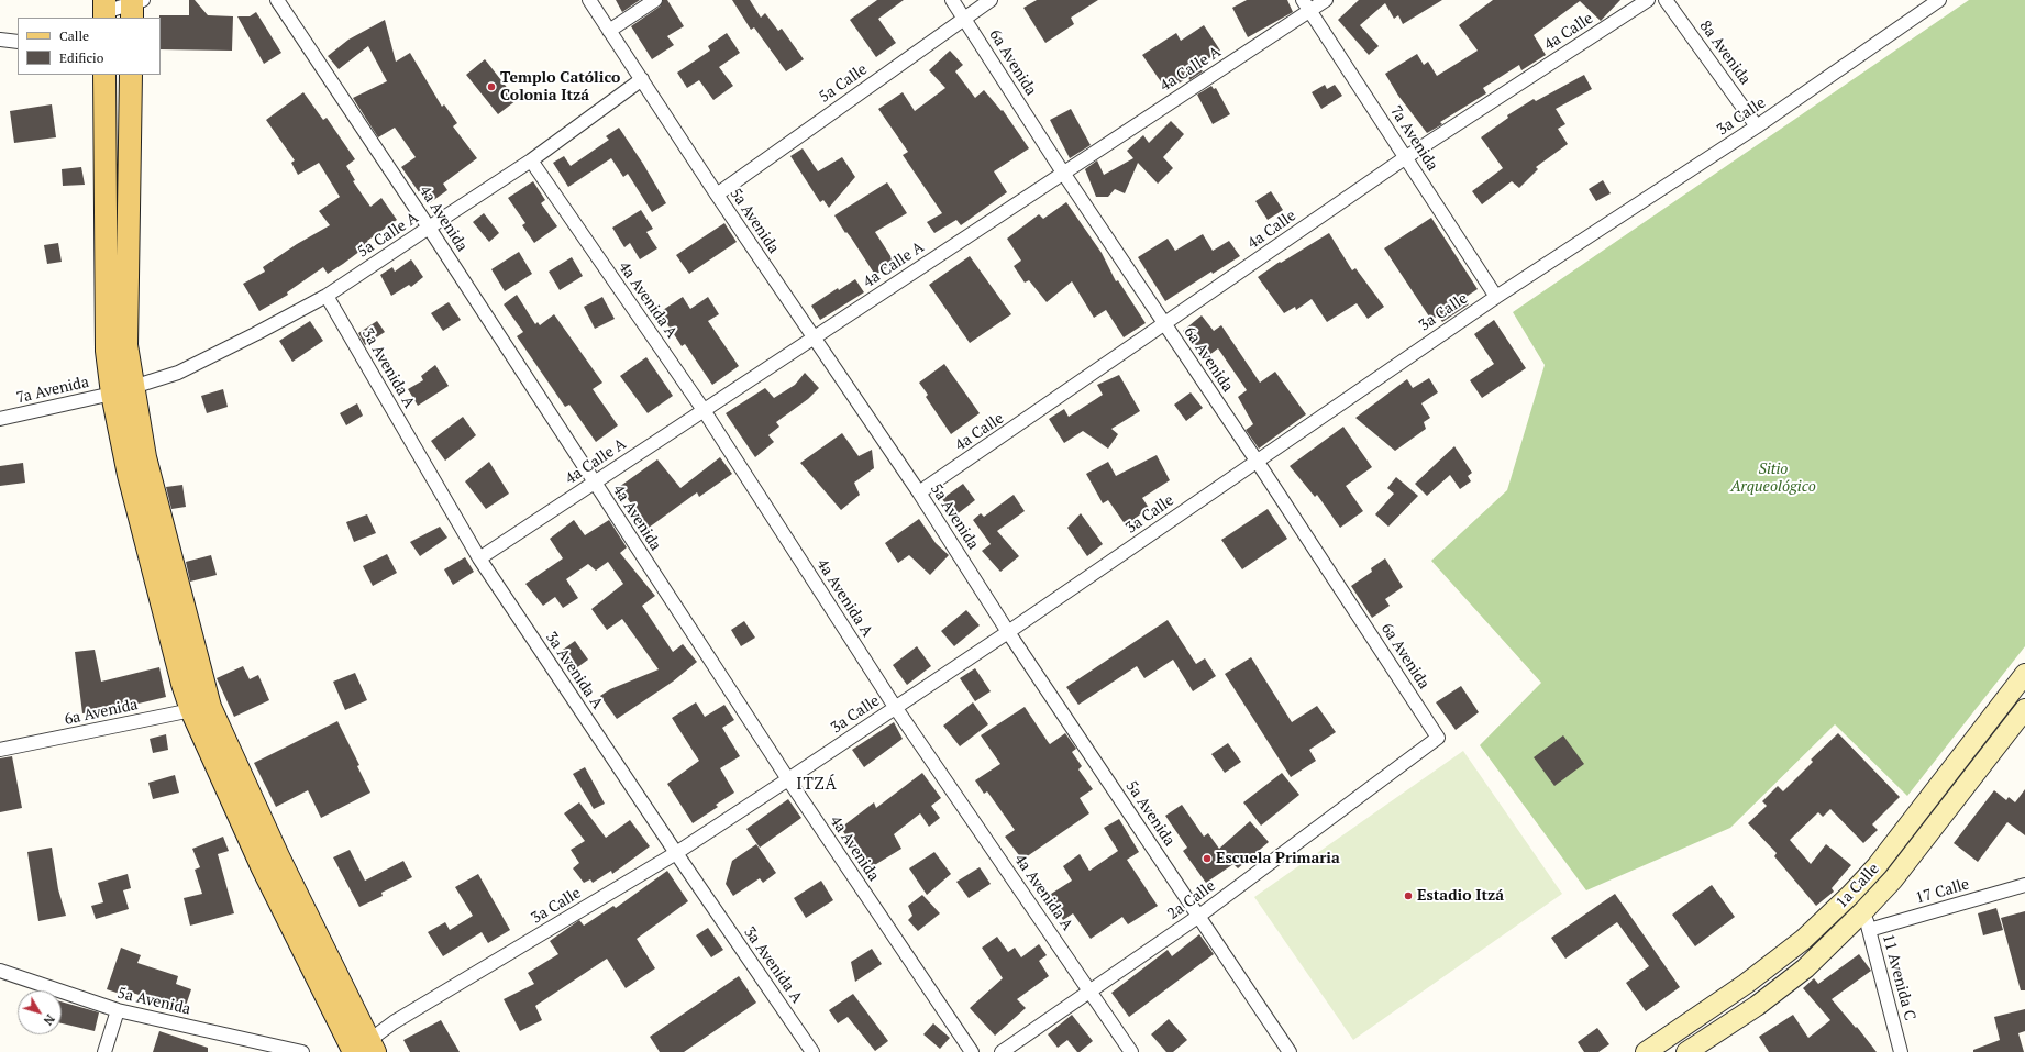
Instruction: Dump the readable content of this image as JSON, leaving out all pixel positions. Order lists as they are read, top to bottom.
{
  "streets": {
    "main road": ["1a Calle"],
    "street": [
      "4a Calle",
      "8a Avenida",
      "6a Avenida",
      "4a Calle A",
      "5a Calle",
      "3a Calle",
      "7a Avenida",
      "4a Avenida",
      "5a Avenida",
      "5a Calle A",
      "4a Avenida A",
      "3a Avenida A",
      "17 Calle",
      "2a Calle",
      "11 Avenida C"
    ]
  },
  "crossings": [
    ["4a Calle", "6a Avenida"],
    ["4a Calle", "7a Avenida"],
    ["4a Calle", "5a Avenida"],
    ["8a Avenida", "3a Calle"],
    ["6a Avenida", "4a Calle A"],
    ["6a Avenida", "5a Calle"],
    ["6a Avenida", "3a Calle"],
    ["6a Avenida", "2a Calle"],
    ["4a Calle A", "7a Avenida"],
    ["4a Calle A", "4a Avenida"],
    ["4a Calle A", "5a Avenida"],
    ["4a Calle A", "4a Avenida A"],
    ["4a Calle A", "3a Avenida A"],
    ["5a Calle", "5a Avenida"],
    ["3a Calle", "7a Avenida"],
    ["3a Calle", "4a Avenida"],
    ["3a Calle", "5a Avenida"],
    ["3a Calle", "4a Avenida A"],
    ["3a Calle", "3a Avenida A"],
    ["7a Avenida", "5a Calle A"],
    ["4a Avenida", "5a Calle A"],
    ["5a Avenida", "5a Calle A"],
    ["5a Avenida", "2a Calle"],
    ["5a Calle A", "4a Avenida A"],
    ["5a Calle A", "3a Avenida A"],
    ["4a Avenida A", "2a Calle"],
    ["1a Calle", "17 Calle"],
    ["1a Calle", "11 Avenida C"],
    ["17 Calle", "11 Avenida C"]
  ],
  "districts": ["ITZÁ"],
  "parks": ["Sitio Arqueológico"],
  "places": ["Templo Católico Colonia Itzá", "Escuela Primaria", "Estadio Itzá"],
  "legend": ["Calle", "Edificio"],
  "north": "bottom right"
}
